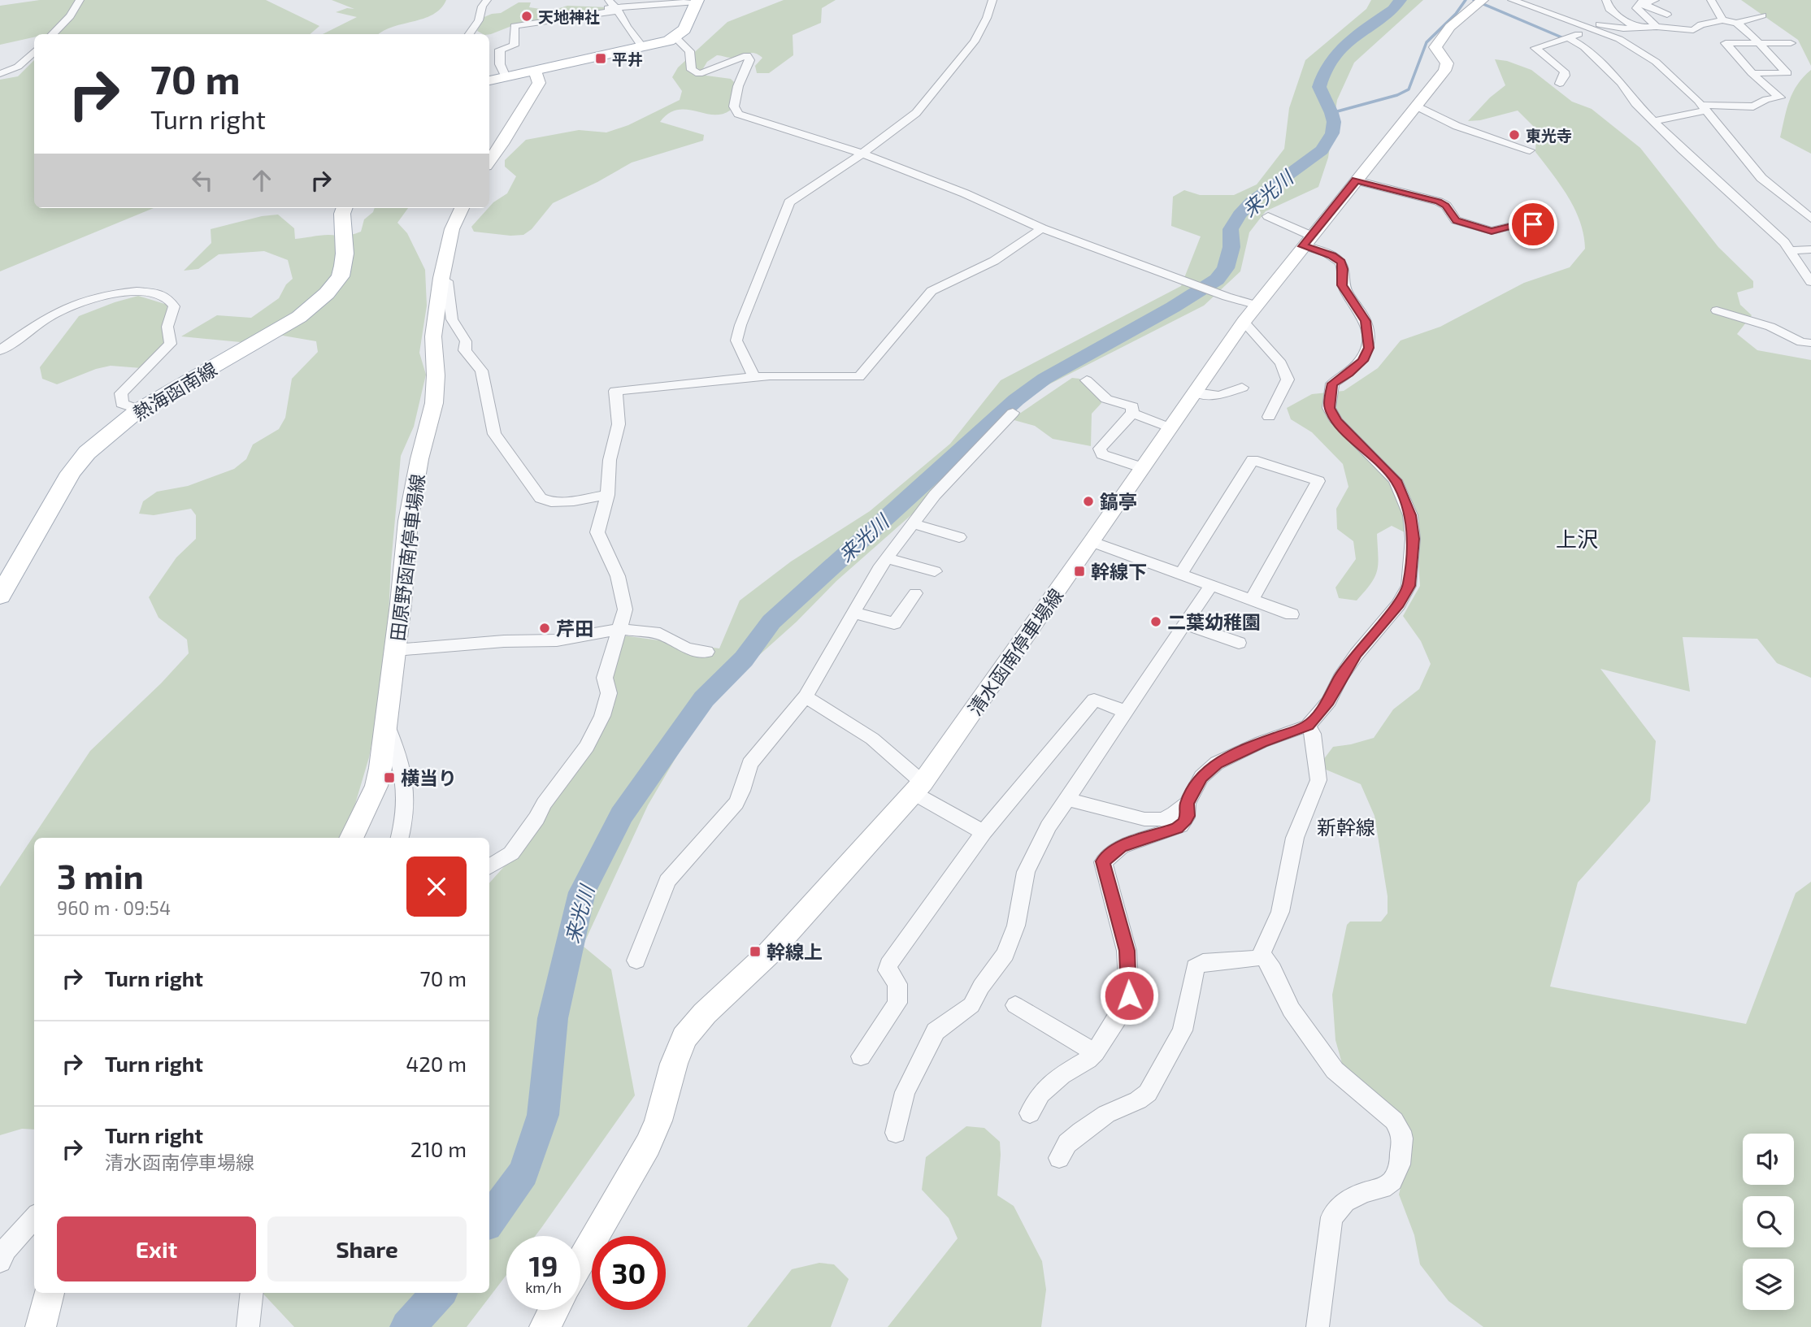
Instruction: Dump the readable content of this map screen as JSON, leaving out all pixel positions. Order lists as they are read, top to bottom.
{
  "streets": {
    "main road": ["熱海函南線", "田原野函南停車場線", "清水函南停車場線"]
  },
  "districts": ["上沢", "新幹線"],
  "water": ["来光川"],
  "places": {
    "other": [
      "天地神社",
      "東光寺",
      "鎬亭",
      "二葉幼稚園",
      "芹田"
    ],
    "transit": [
      "平井",
      "幹線下",
      "横当り",
      "幹線上"
    ]
  },
  "page": {
    "turn": ["70 m", "Turn right"],
    "heading": ["3 min", "960 m · 09:54"],
    "list": [
      {
        "name": "Turn right",
        "value": "70 m"
      },
      {
        "name": "Turn right",
        "value": "420 m"
      },
      {
        "name": "Turn right",
        "note": "清水函南停車場線",
        "value": "210 m"
      }
    ],
    "buttons": ["Exit", "Share"],
    "speed": "19 km/h",
    "limit": "30"
  }
}
